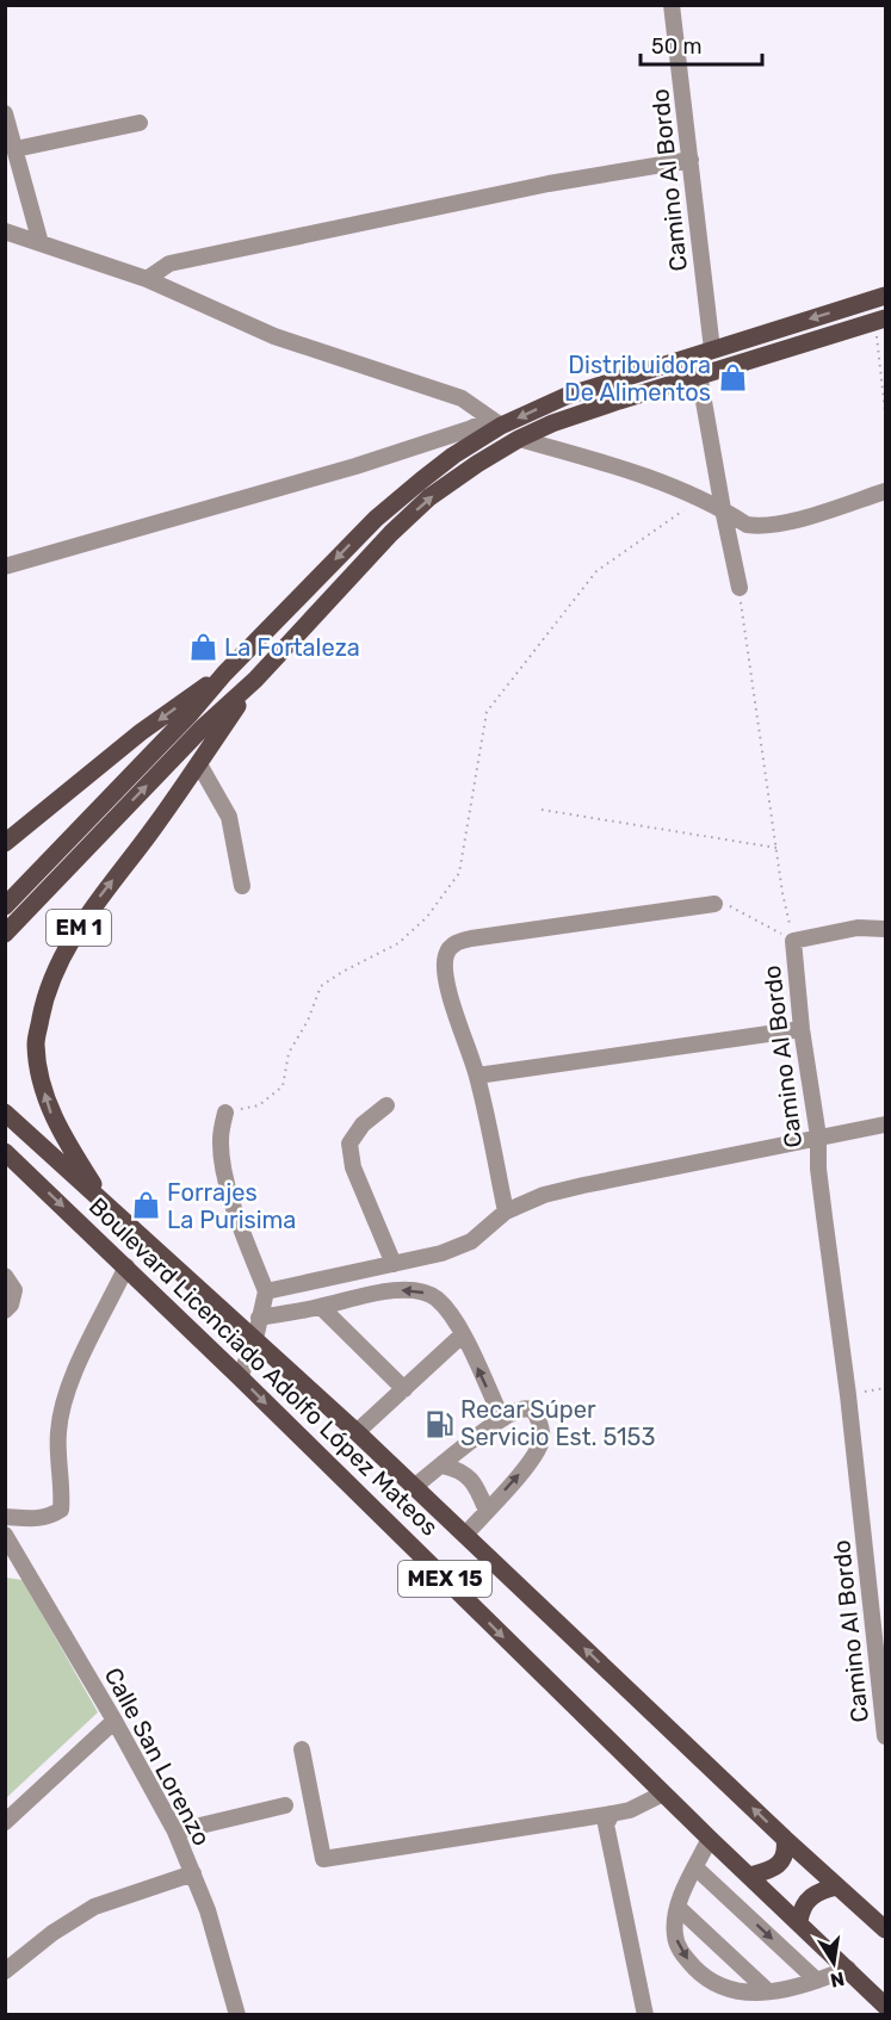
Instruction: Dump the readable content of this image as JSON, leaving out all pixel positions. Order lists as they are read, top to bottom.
{
  "streets": {
    "main road": ["EM 1", "Boulevard Licenciado Adolfo López Mateos", "MEX 15"],
    "street": ["Camino Al Bordo", "Calle San Lorenzo"]
  },
  "crossings": [
    ["Camino Al Bordo", "EM 1"],
    ["EM 1", "Boulevard Licenciado Adolfo López Mateos"]
  ],
  "places": {
    "shop": ["Distribuidora De Alimentos", "La Fortaleza", "Forrajes La Purisima"],
    "fuel station": ["Recar Súper Servicio Est. 5153"]
  },
  "scale_bar": "50 m",
  "north": "bottom"
}
